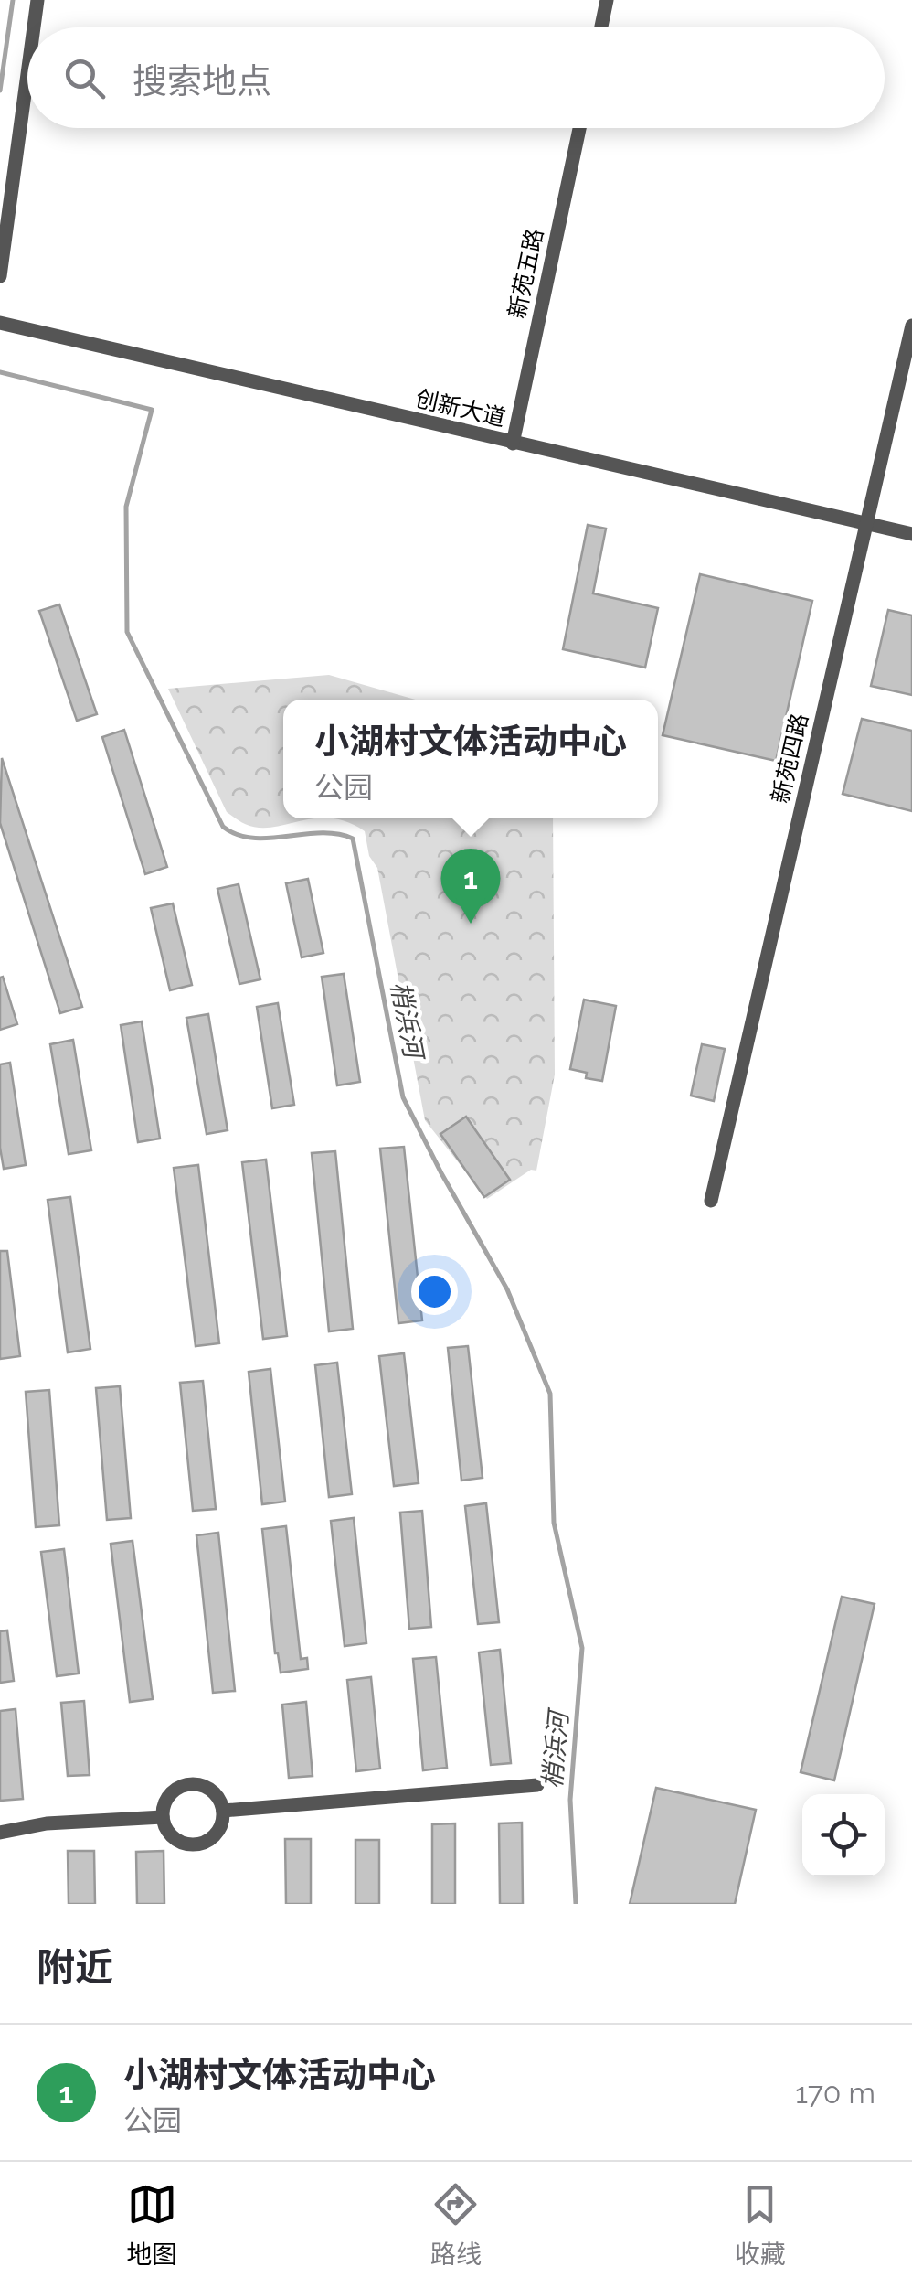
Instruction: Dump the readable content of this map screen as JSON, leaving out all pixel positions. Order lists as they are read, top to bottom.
{
  "streets": {
    "street": ["新苑五路", "创新大道", "新苑四路"]
  },
  "crossings": [
    ["新苑五路", "创新大道"],
    ["创新大道", "新苑四路"]
  ],
  "water": ["梢浜河"],
  "page": {
    "search": "搜索地点",
    "popup": ["小湖村文体活动中心", "公园"],
    "pins": "1",
    "heading": "附近",
    "list": [
      {
        "mark": "1",
        "name": "小湖村文体活动中心",
        "note": "公园",
        "value": "170 m"
      }
    ],
    "nav": ["地图", "路线", "收藏"]
  }
}
